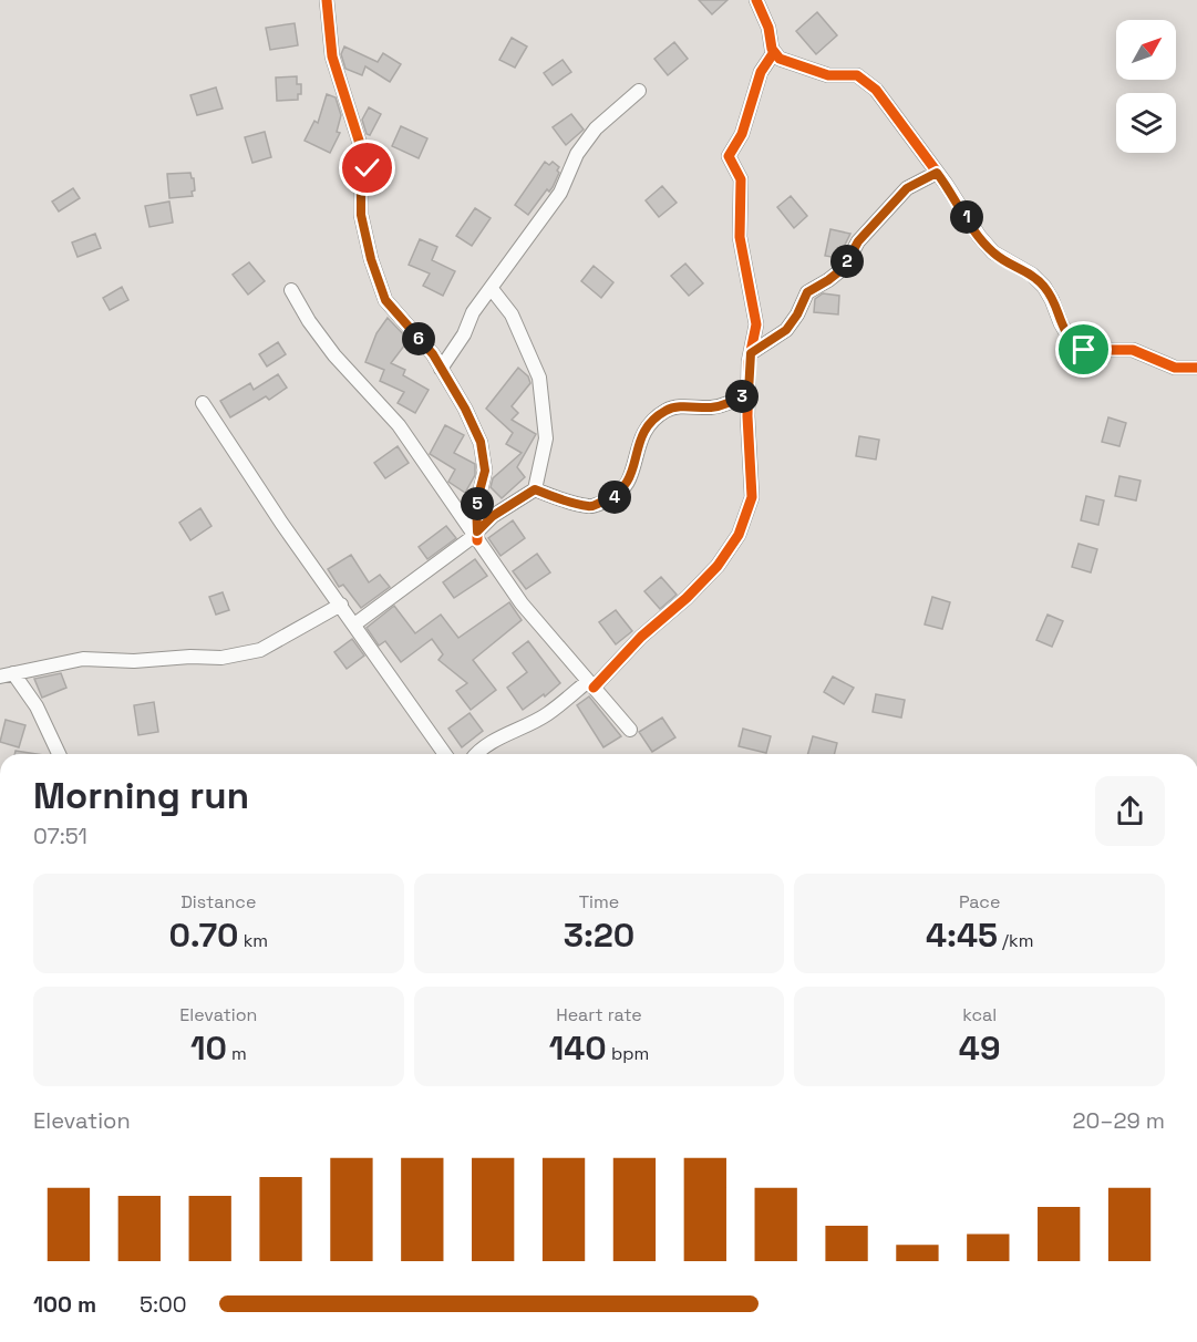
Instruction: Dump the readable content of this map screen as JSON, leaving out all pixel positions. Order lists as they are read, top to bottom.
{
  "north": "top right",
  "page": {
    "pins": [
      "1",
      "2",
      "6",
      "3",
      "4",
      "5"
    ],
    "heading": ["Morning run", "07:51"],
    "stats": [
      ["Distance", "0.70 km"],
      ["Time", "3:20"],
      ["Pace", "4:45 /km"],
      ["Elevation", "10 m"],
      ["Heart rate", "140 bpm"],
      ["kcal", "49"]
    ],
    "chart": ["Elevation", "20–29 m"],
    "list": [
      {
        "name": "100 m",
        "note": "5:00"
      }
    ]
  }
}
